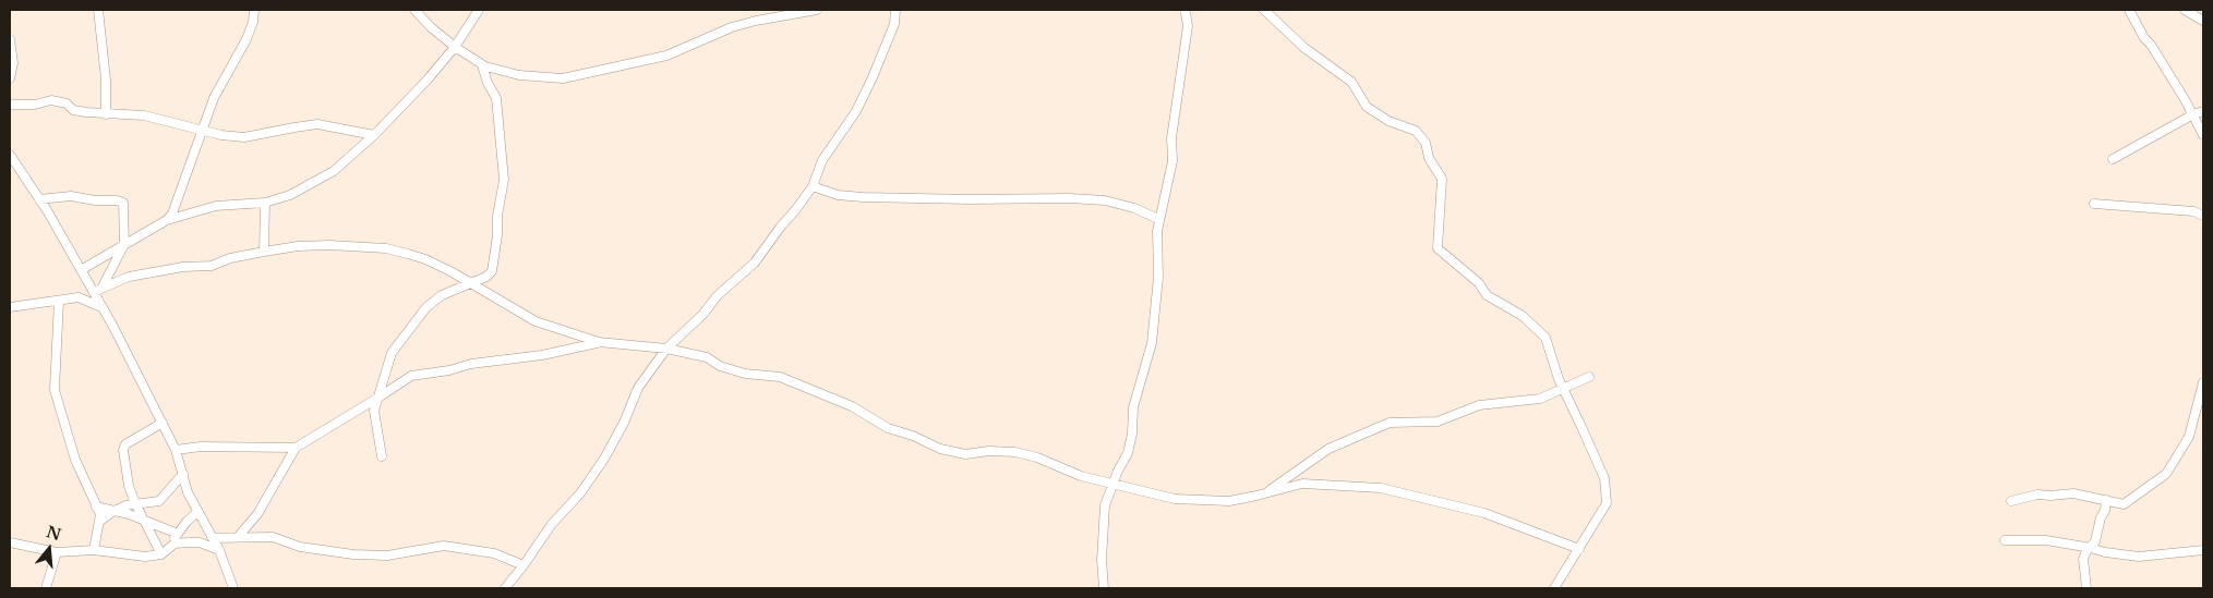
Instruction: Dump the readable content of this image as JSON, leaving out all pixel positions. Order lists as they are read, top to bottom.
{
  "north": "top"
}
